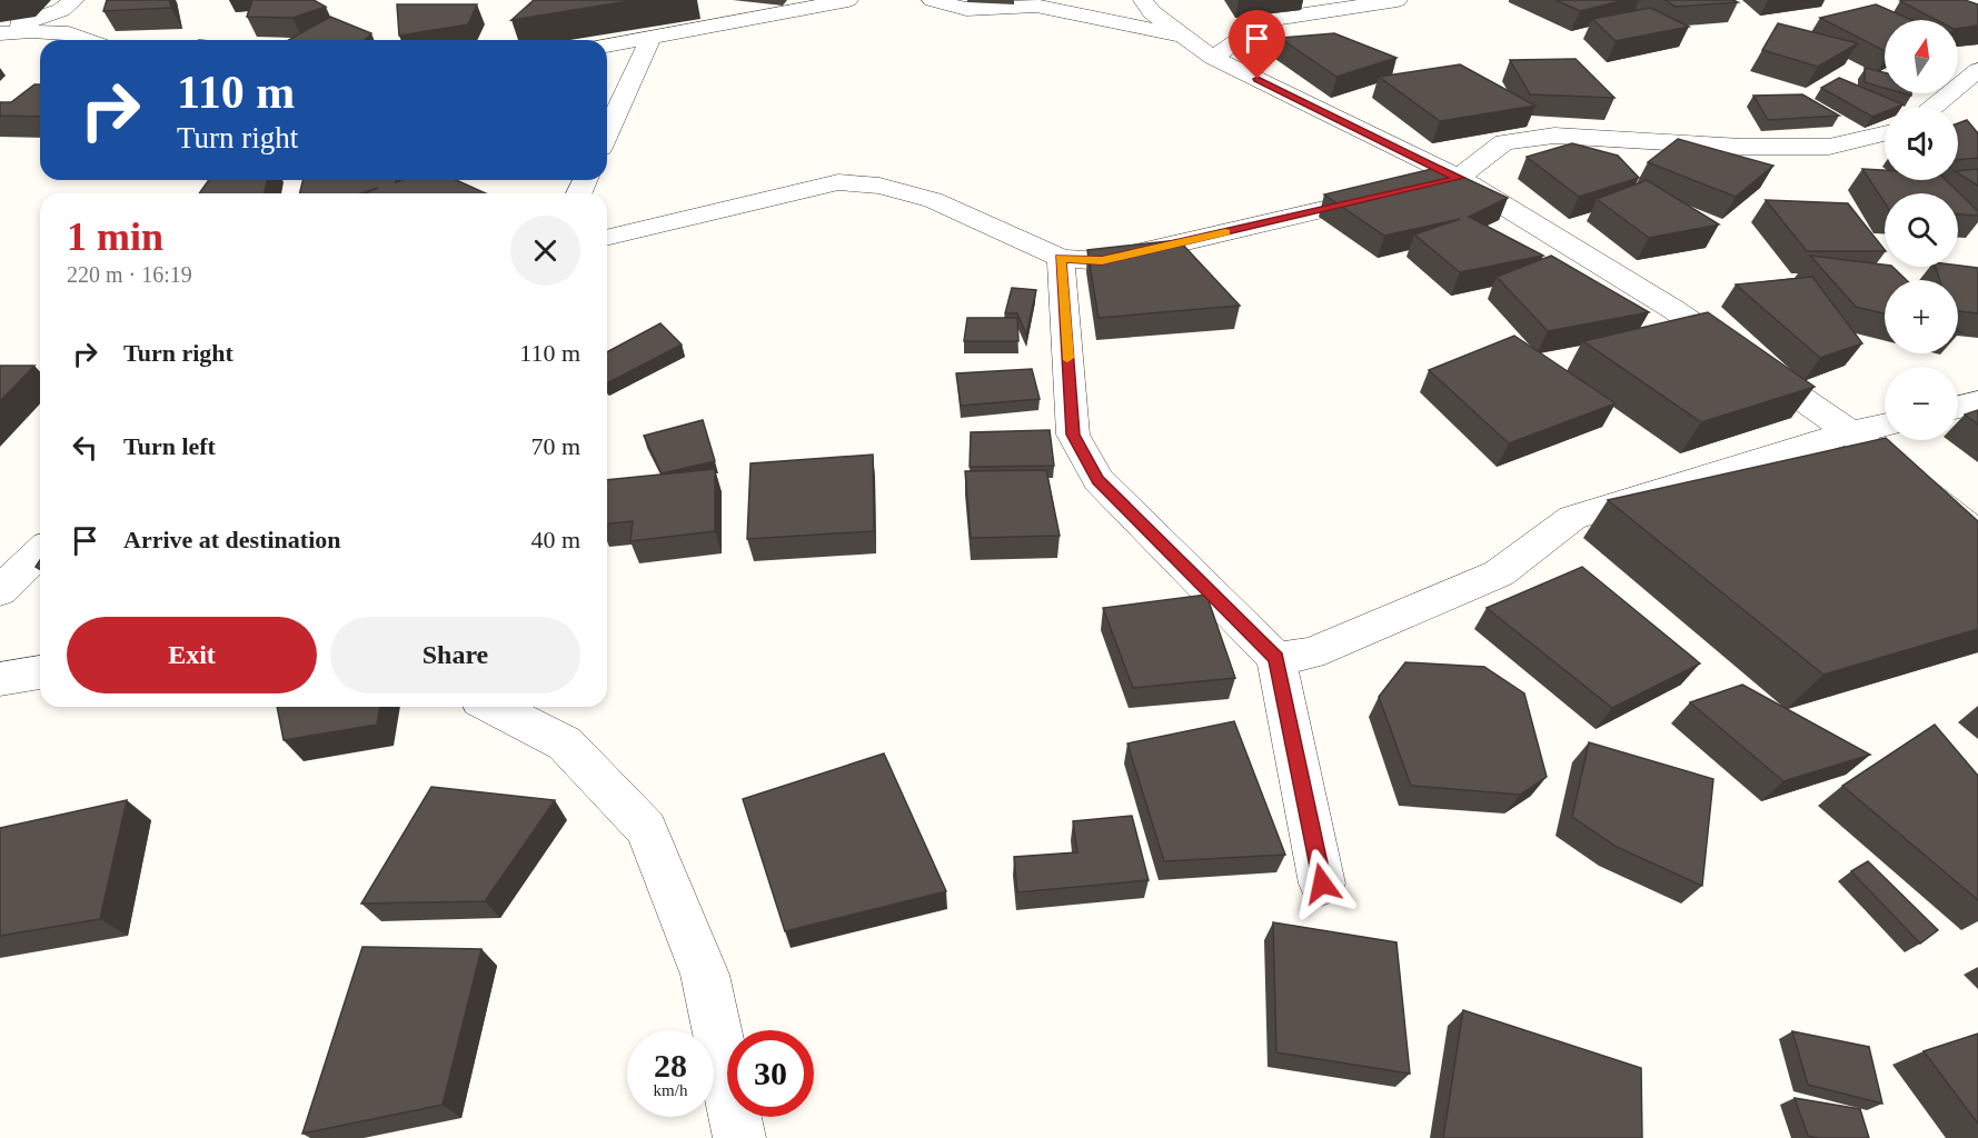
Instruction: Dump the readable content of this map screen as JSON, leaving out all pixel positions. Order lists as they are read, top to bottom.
{
  "north": "top",
  "page": {
    "map_buttons": ["+", "−"],
    "turn": ["110 m", "Turn right"],
    "heading": ["1 min", "220 m · 16:19"],
    "list": [
      {
        "name": "Turn right",
        "value": "110 m"
      },
      {
        "name": "Turn left",
        "value": "70 m"
      },
      {
        "name": "Arrive at destination",
        "value": "40 m"
      }
    ],
    "buttons": ["Exit", "Share"],
    "speed": "28 km/h",
    "limit": "30"
  }
}
